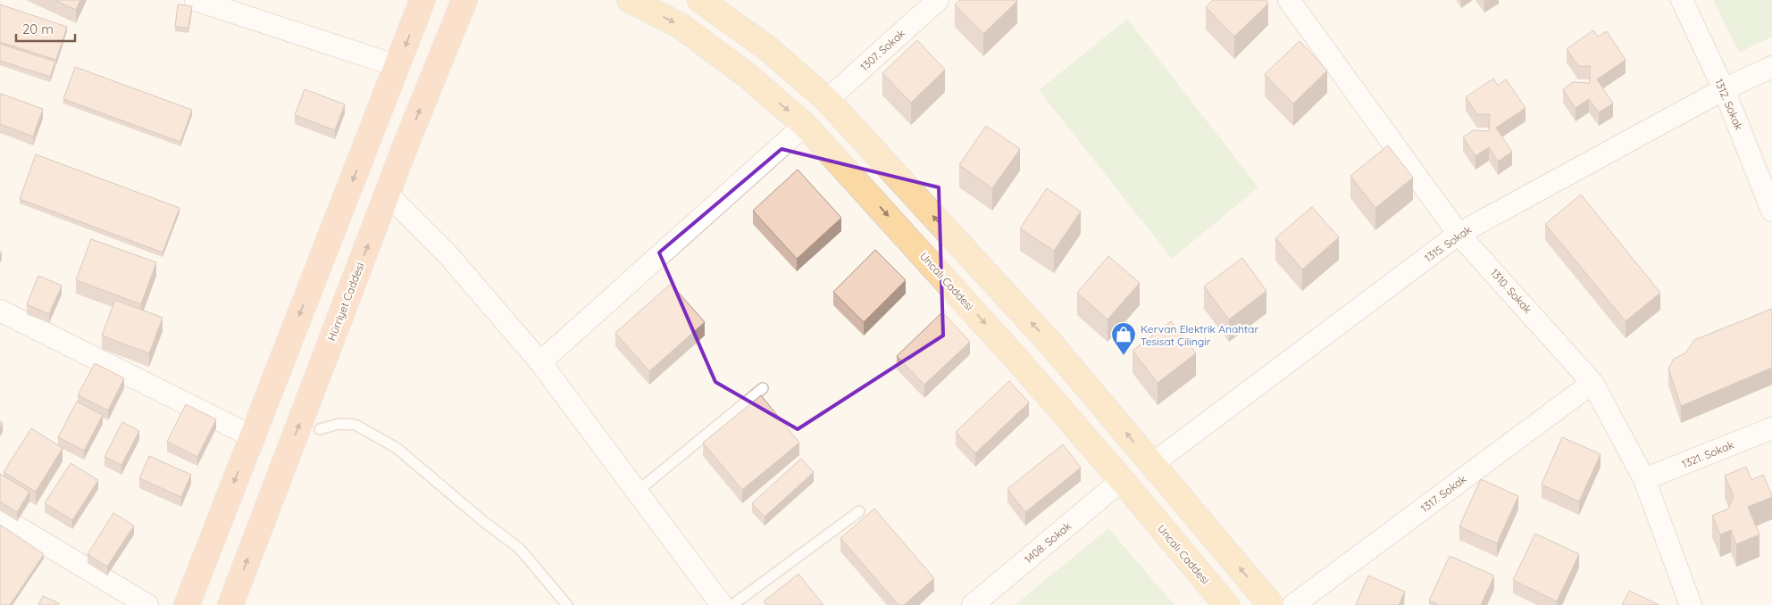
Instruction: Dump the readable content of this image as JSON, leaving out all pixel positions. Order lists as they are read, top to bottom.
{
  "streets": {
    "highway": ["Hürriyet Caddesi"],
    "main road": ["Uncalı Caddesi"],
    "street": [
      "1307. Sokak",
      "1312. Sokak",
      "1315. Sokak",
      "1310. Sokak",
      "1321. Sokak",
      "1317. Sokak",
      "1408. Sokak"
    ]
  },
  "crossings": [
    ["1312. Sokak", "1315. Sokak"],
    ["1315. Sokak", "1310. Sokak"],
    ["Uncalı Caddesi", "1408. Sokak"],
    ["1310. Sokak", "1321. Sokak"],
    ["1310. Sokak", "1317. Sokak"]
  ],
  "places": {
    "shop": ["Kervan Elektrik Anahtar Tesisat Çilingir"]
  },
  "scale_bar": "20 m"
}
